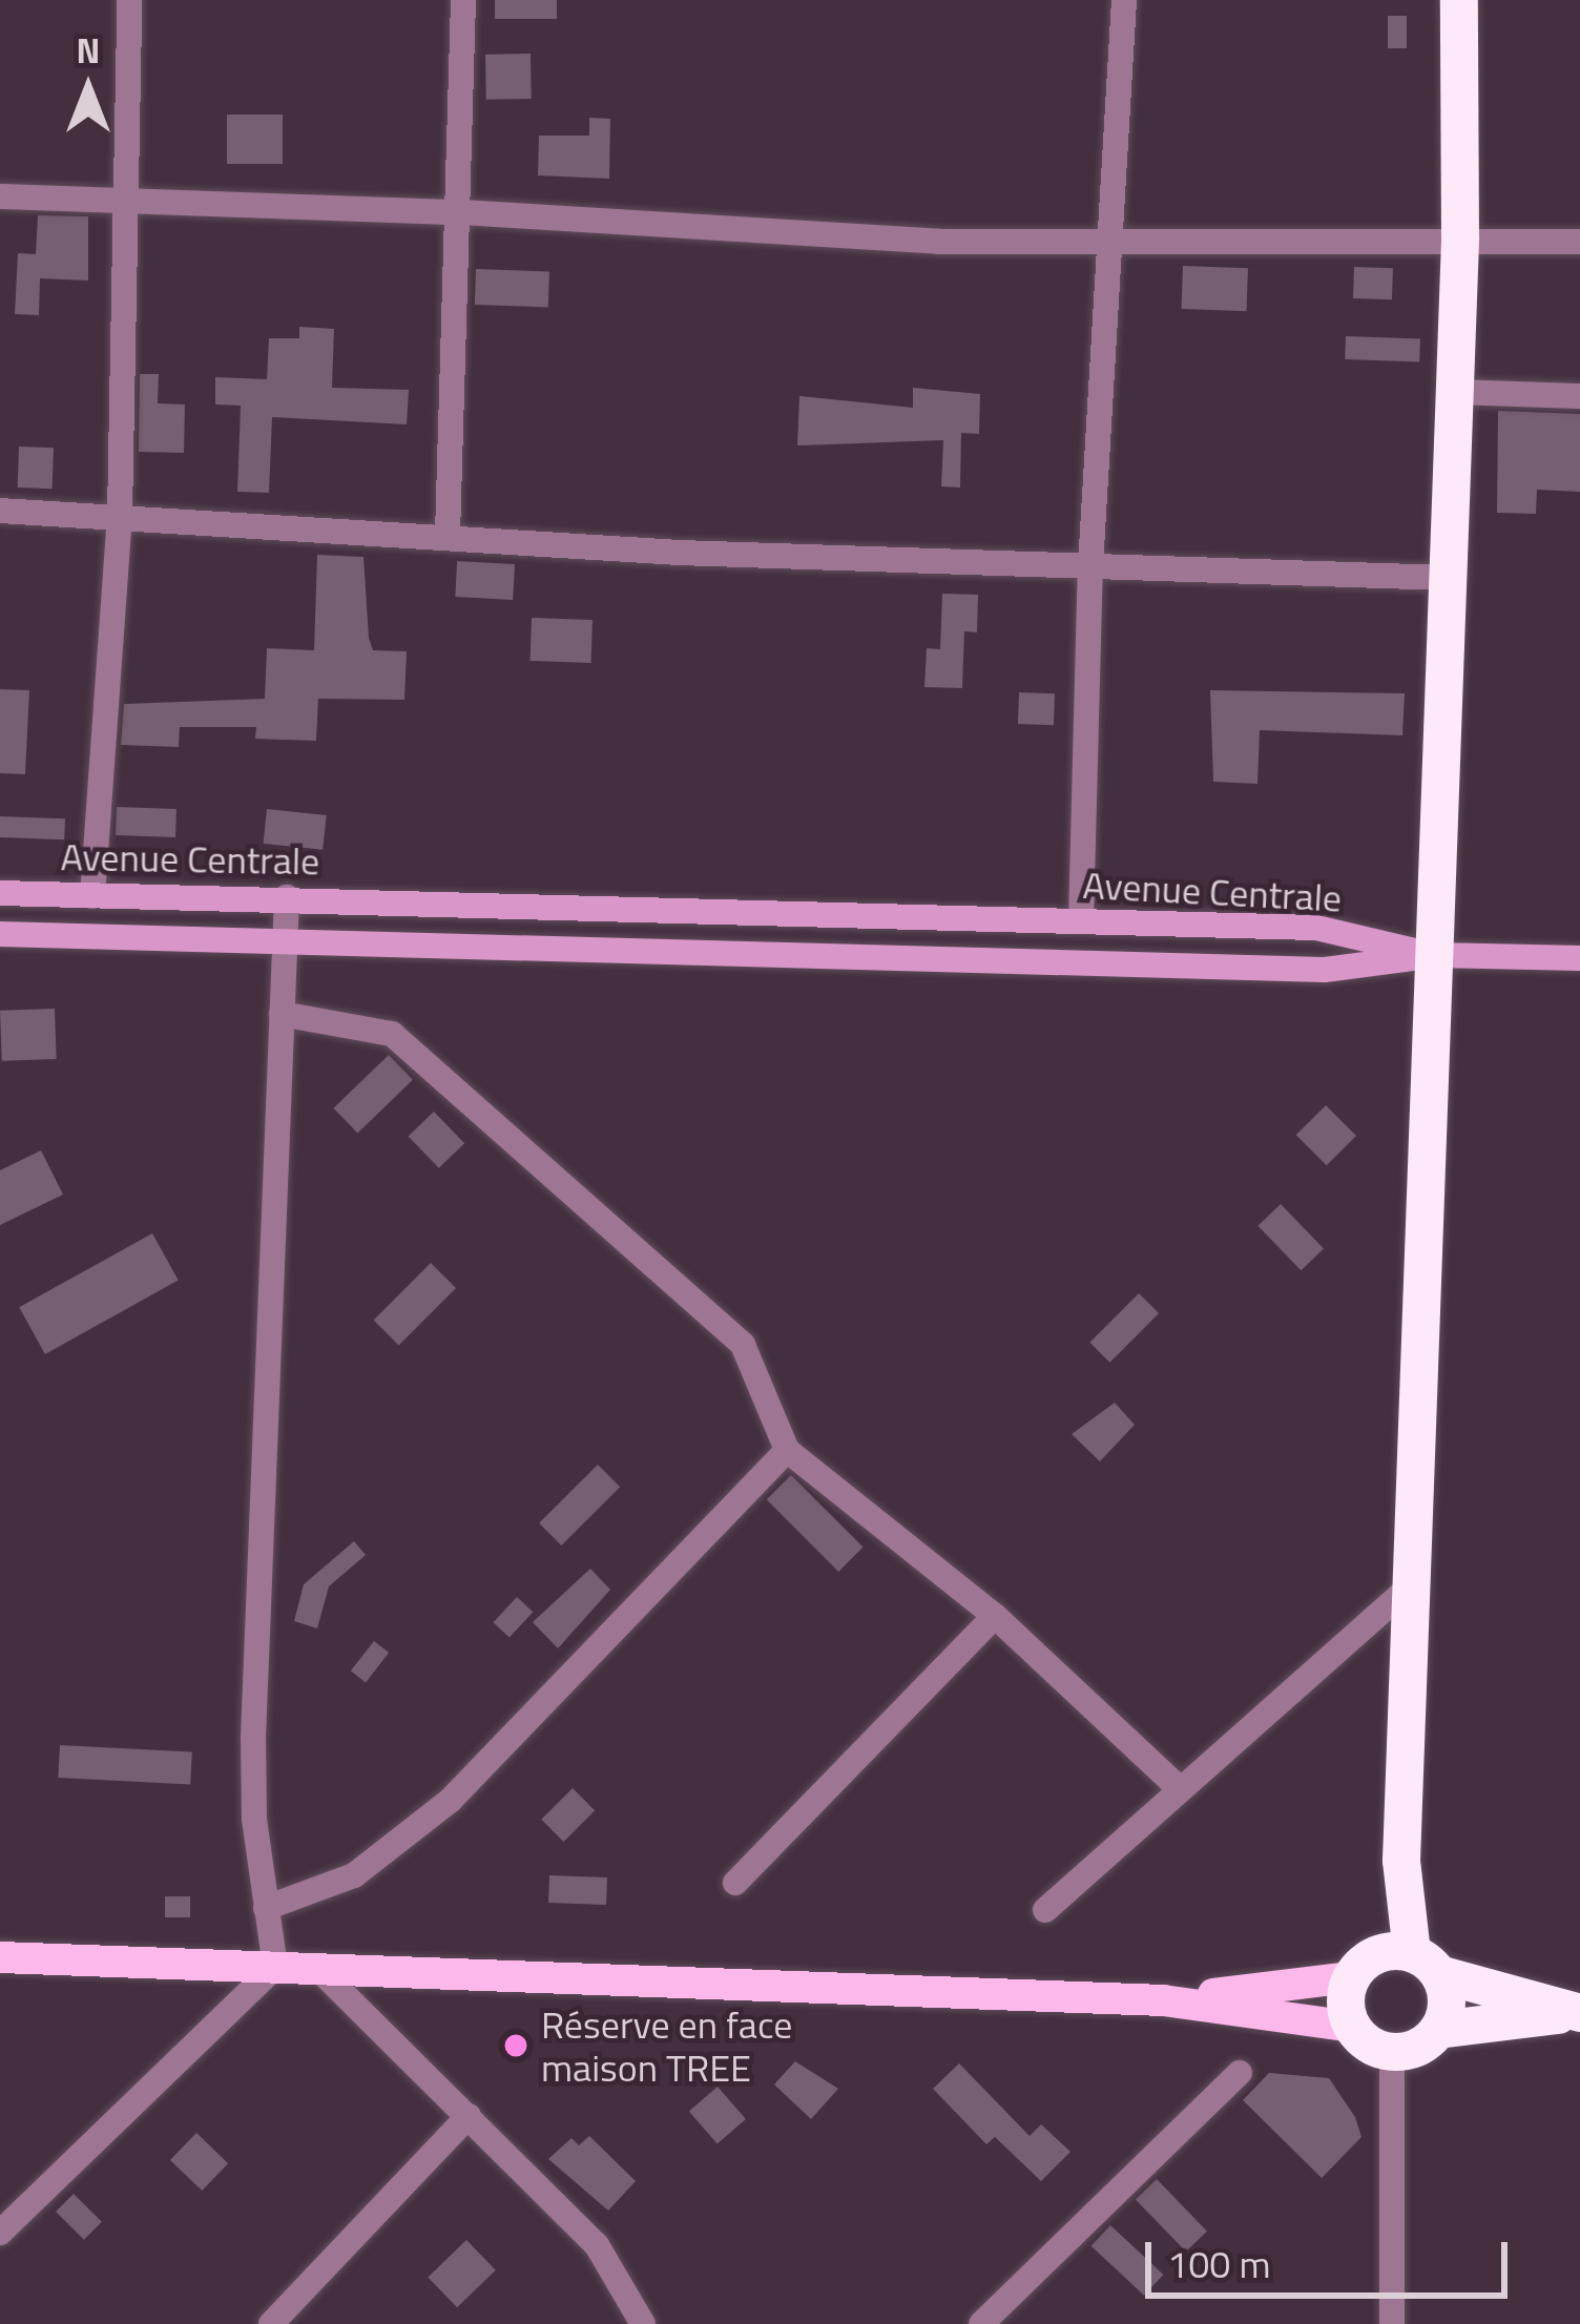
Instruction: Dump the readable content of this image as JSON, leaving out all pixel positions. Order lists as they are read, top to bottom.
{
  "streets": {
    "street": ["Avenue Centrale"]
  },
  "places": ["Réserve en face maison TREE"],
  "scale_bar": "100 m",
  "north": "top"
}
